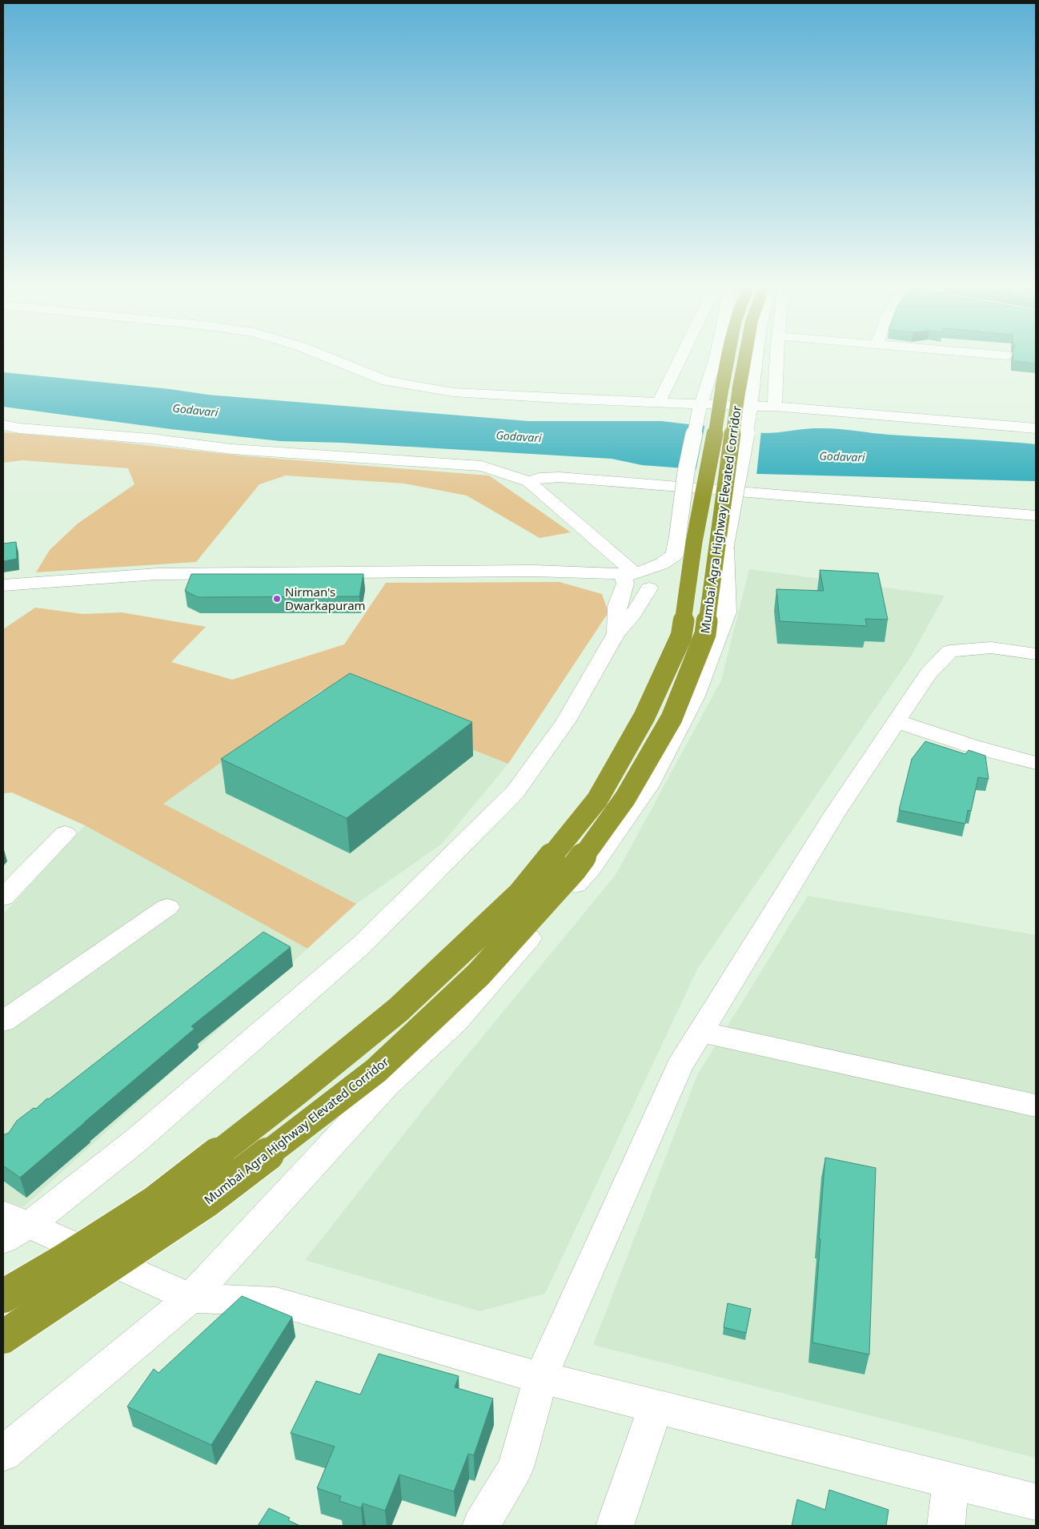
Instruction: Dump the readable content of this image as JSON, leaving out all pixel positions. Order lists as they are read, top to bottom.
{
  "streets": {
    "highway": ["Mumbai Agra Highway Elevated Corridor"]
  },
  "water": ["Godavari"],
  "places": ["Nirman's Dwarkapuram"]
}
